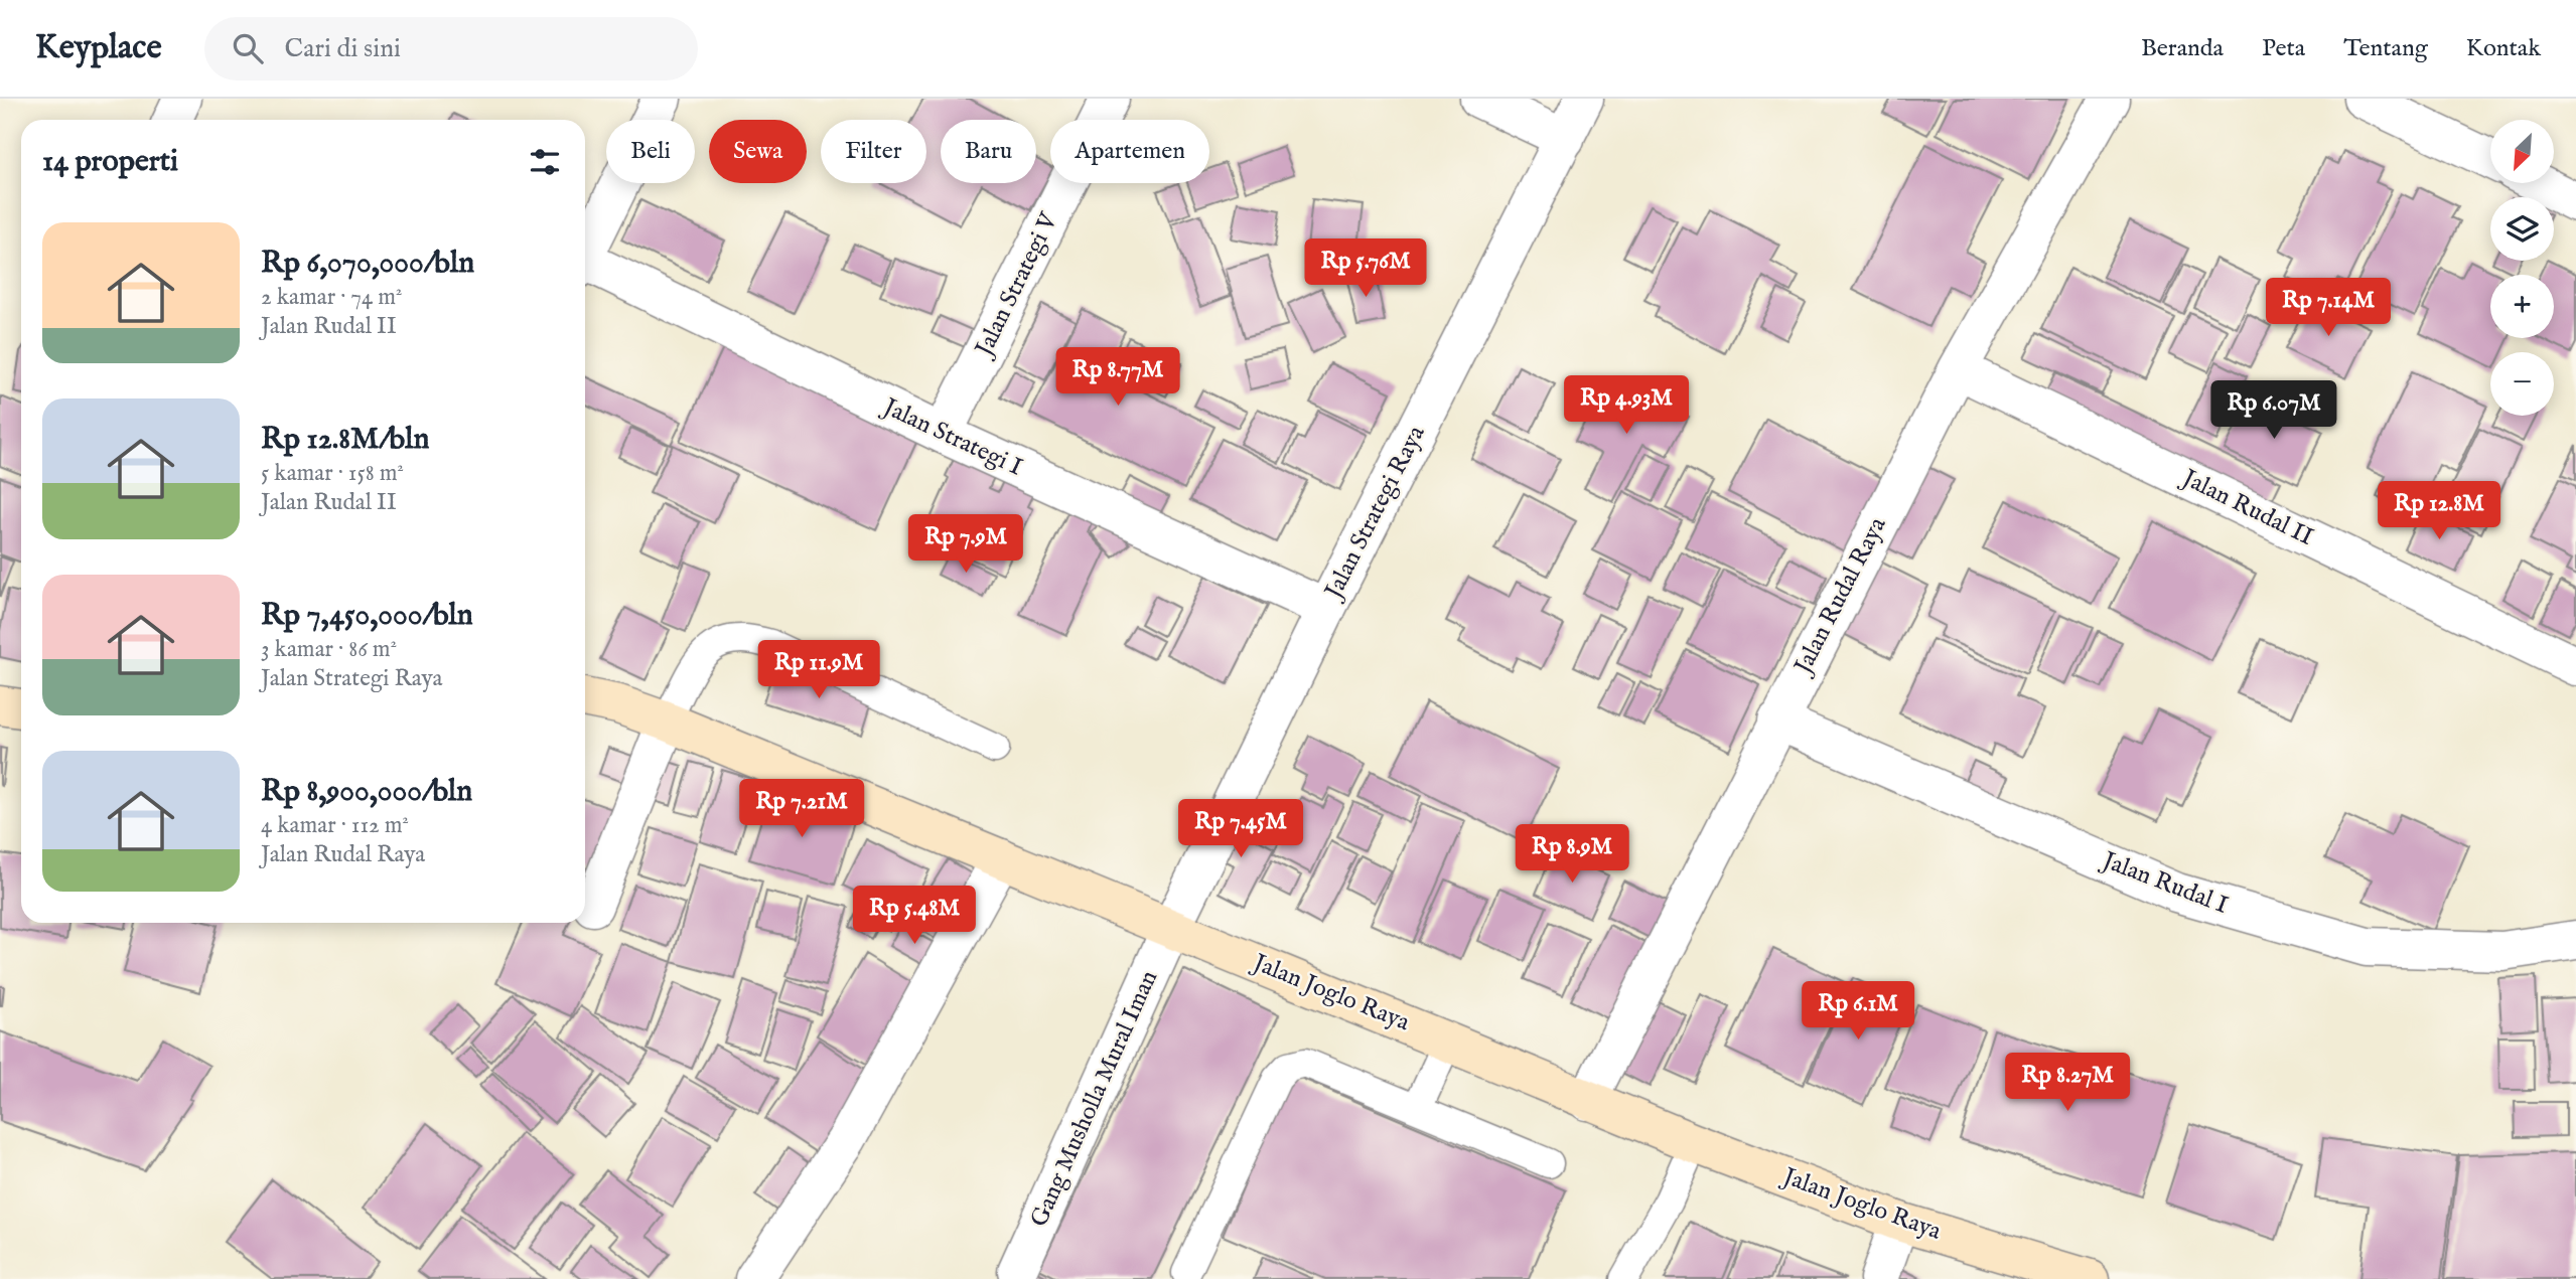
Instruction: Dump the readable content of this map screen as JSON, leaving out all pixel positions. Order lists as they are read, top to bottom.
{
  "streets": {
    "main road": ["Jalan Joglo Raya"],
    "street": [
      "Jalan Strategi V",
      "Jalan Strategi I",
      "Jalan Rudal II",
      "Jalan Strategi Raya",
      "Jalan Rudal Raya",
      "Jalan Rudal I",
      "Gang Musholla Mural Iman"
    ]
  },
  "crossings": [
    ["Jalan Strategi V", "Jalan Strategi I"],
    ["Jalan Strategi I", "Jalan Strategi Raya"],
    ["Jalan Rudal II", "Jalan Rudal Raya"],
    ["Jalan Strategi Raya", "Jalan Joglo Raya"],
    ["Jalan Strategi Raya", "Gang Musholla Mural Iman"],
    ["Jalan Rudal Raya", "Jalan Rudal I"],
    ["Jalan Rudal Raya", "Jalan Joglo Raya"],
    ["Jalan Joglo Raya", "Gang Musholla Mural Iman"]
  ],
  "north": "bottom left",
  "page": {
    "header": "Keyplace",
    "search": "Cari di sini",
    "nav": [
      "Beranda",
      "Peta",
      "Tentang",
      "Kontak"
    ],
    "map_buttons": ["+", "−"],
    "chip": [
      "Beli",
      "Sewa",
      "Filter",
      "Baru",
      "Apartemen"
    ],
    "heading": "14 properti",
    "list": [
      {
        "name": "Rp 6,070,000/bln",
        "note": "2 kamar · 74 m² · Jalan Rudal II"
      },
      {
        "name": "Rp 12.8M/bln",
        "note": "5 kamar · 158 m² · Jalan Rudal II"
      },
      {
        "name": "Rp 7,450,000/bln",
        "note": "3 kamar · 86 m² · Jalan Strategi Raya"
      },
      {
        "name": "Rp 8,900,000/bln",
        "note": "4 kamar · 112 m² · Jalan Rudal Raya"
      }
    ],
    "price": [
      "Rp 5.76M",
      "Rp 7.14M",
      "Rp 8.77M",
      "Rp 4.93M",
      "Rp 6.07M",
      "Rp 12.8M",
      "Rp 7.9M",
      "Rp 11.9M",
      "Rp 7.21M",
      "Rp 7.45M",
      "Rp 8.9M",
      "Rp 5.48M",
      "Rp 6.1M",
      "Rp 8.27M"
    ]
  }
}
